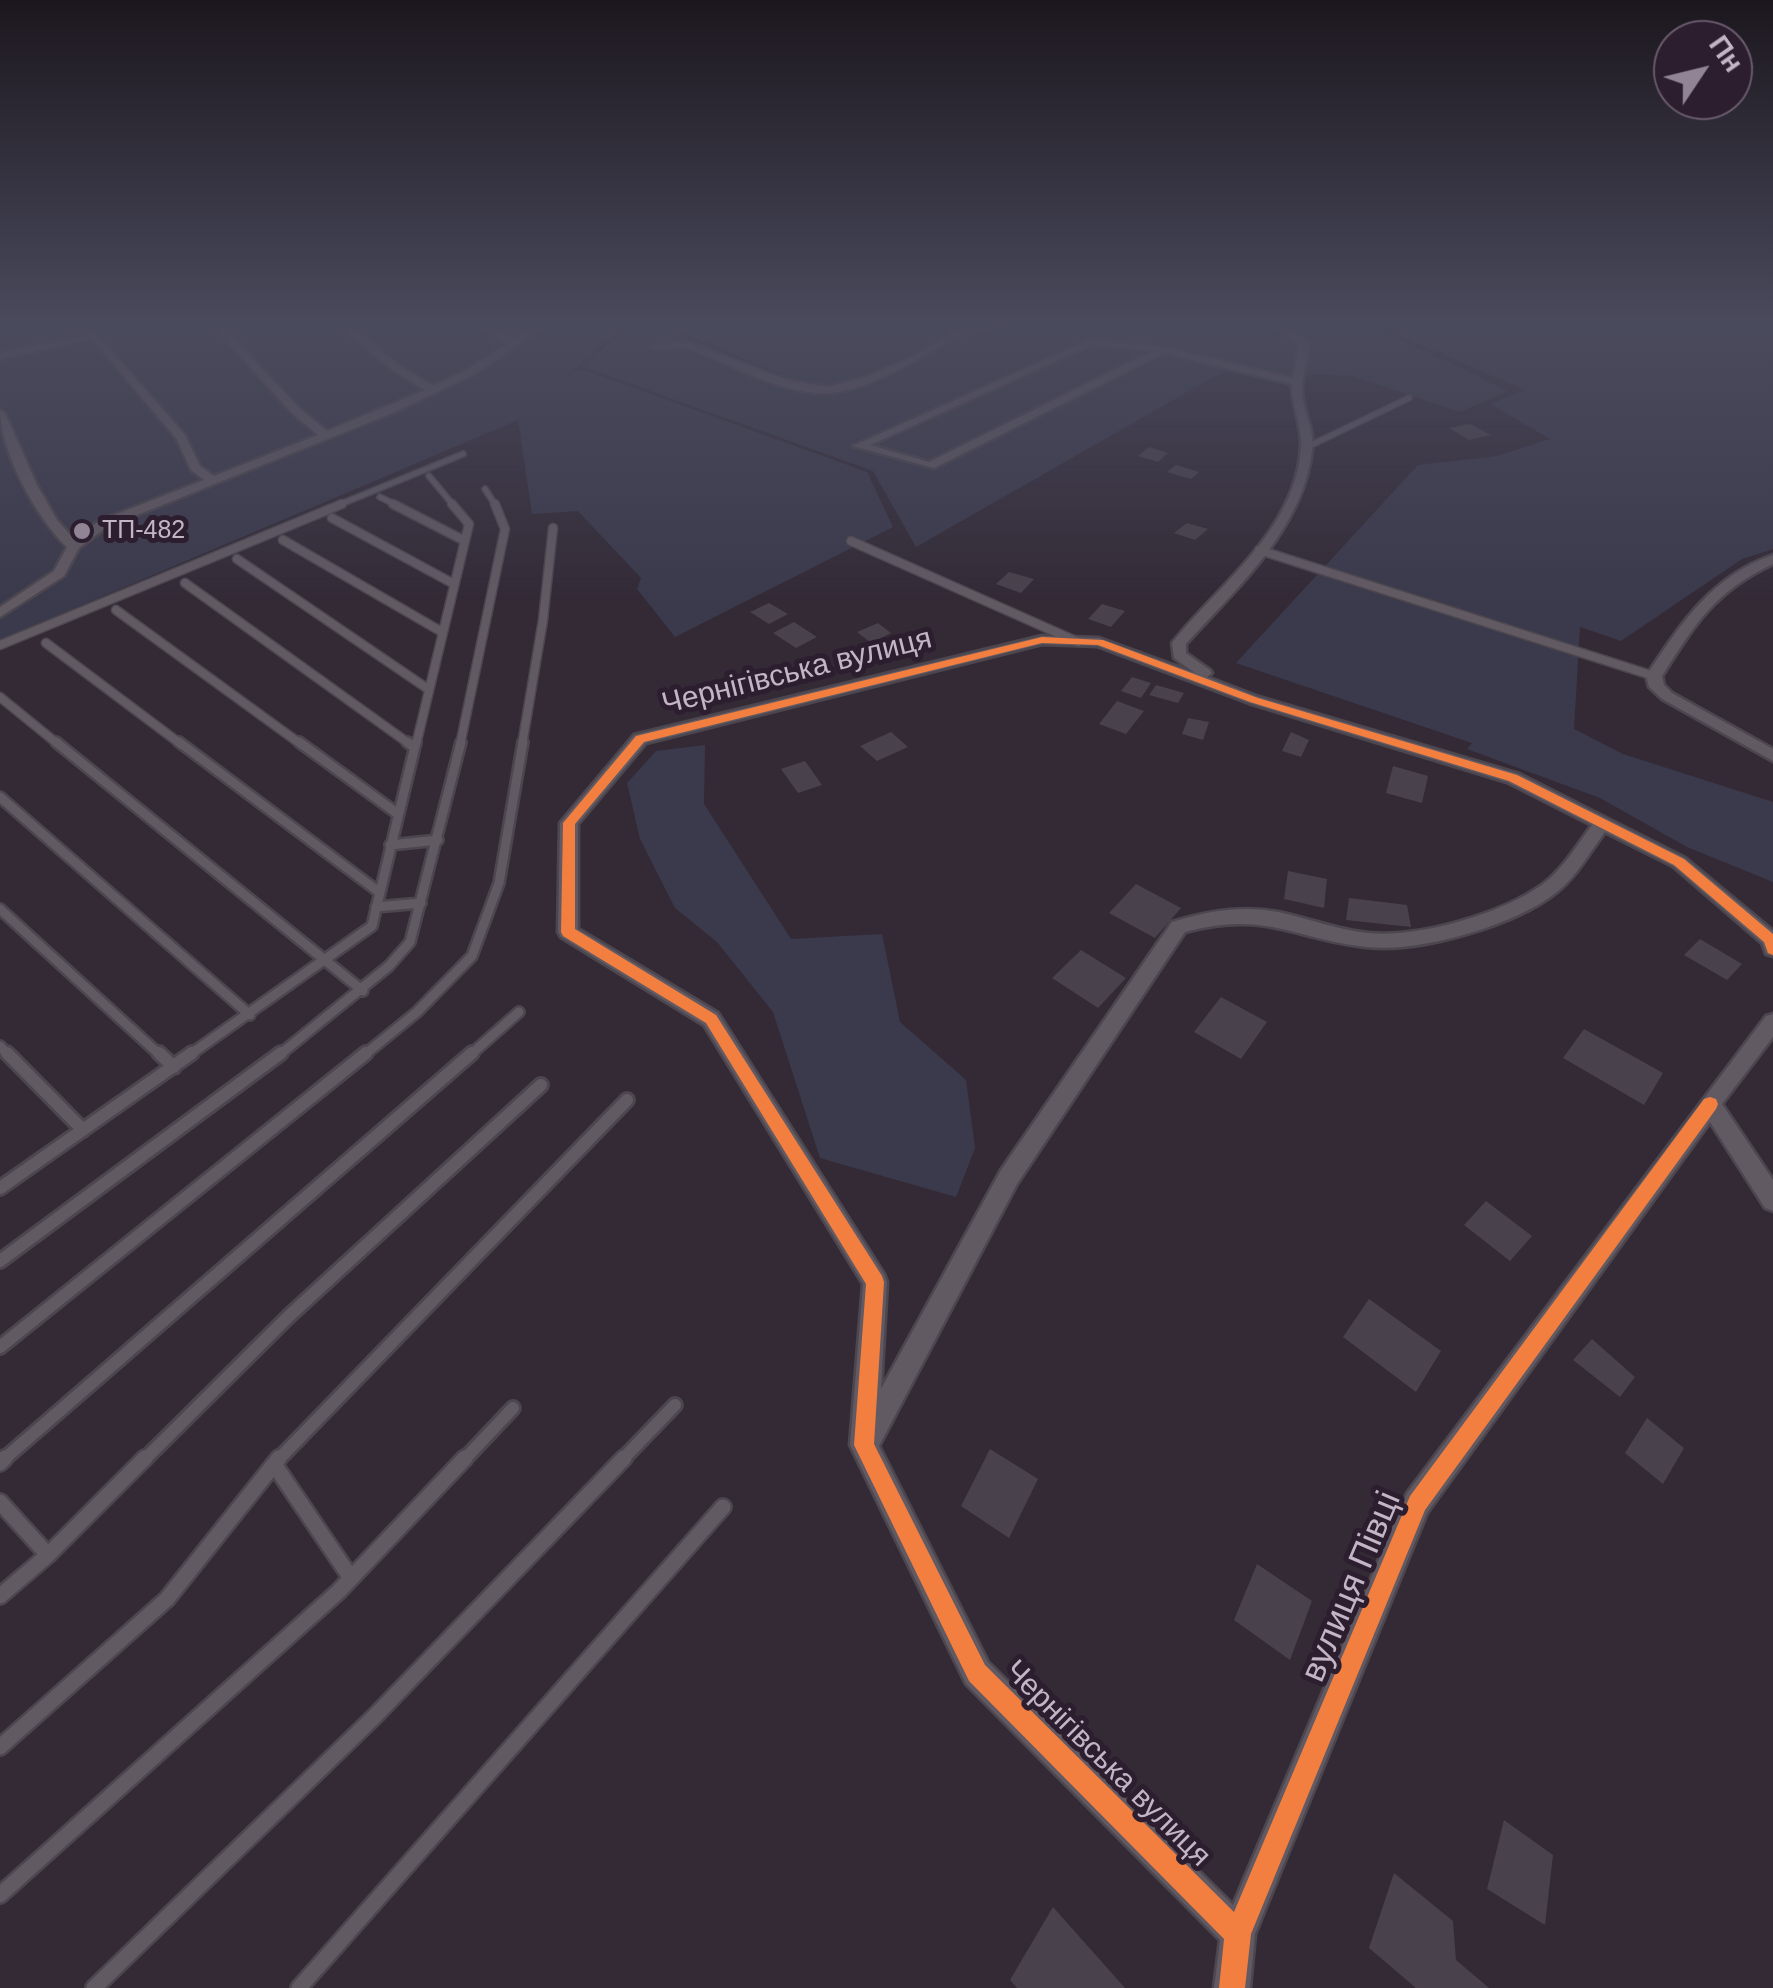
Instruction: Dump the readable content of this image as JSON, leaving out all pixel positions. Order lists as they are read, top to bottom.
{
  "streets": {
    "street": ["Чернігівська вулиця", "вулиця Півці"]
  },
  "crossings": [
    ["Чернігівська вулиця", "вулиця Півці"]
  ],
  "places": ["ТП-482"],
  "north": "top right"
}
